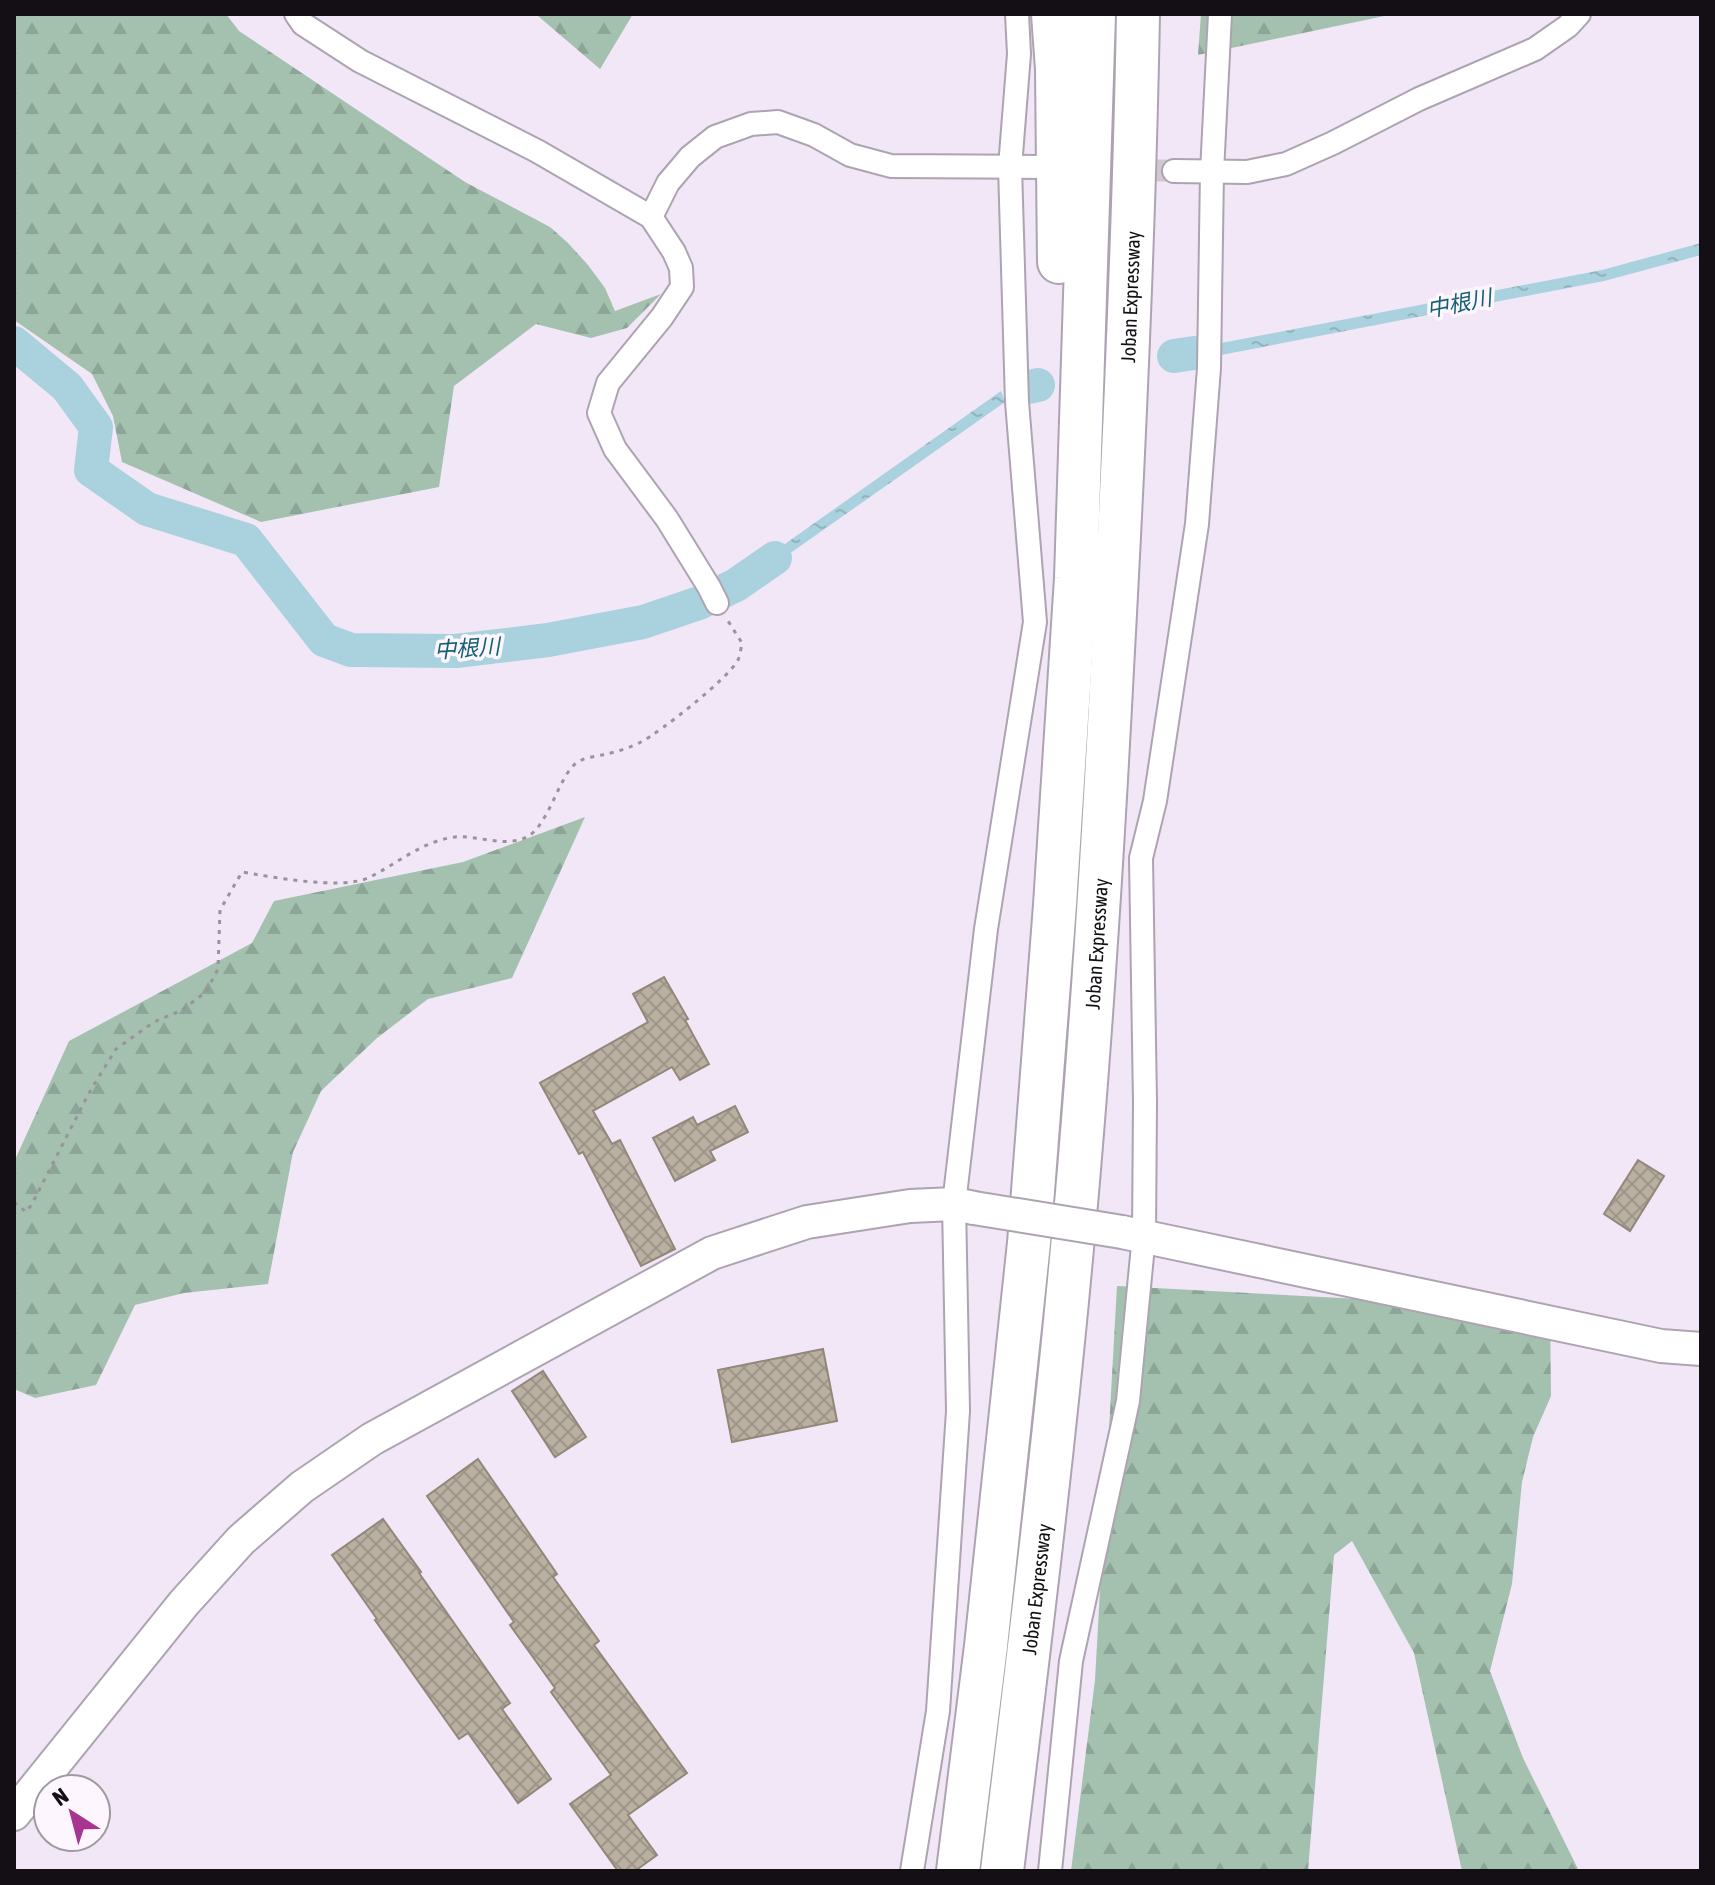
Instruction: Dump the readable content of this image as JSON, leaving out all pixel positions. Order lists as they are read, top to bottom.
{
  "streets": {
    "highway": ["Joban Expressway"]
  },
  "water": ["中根川"],
  "north": "top left"
}
